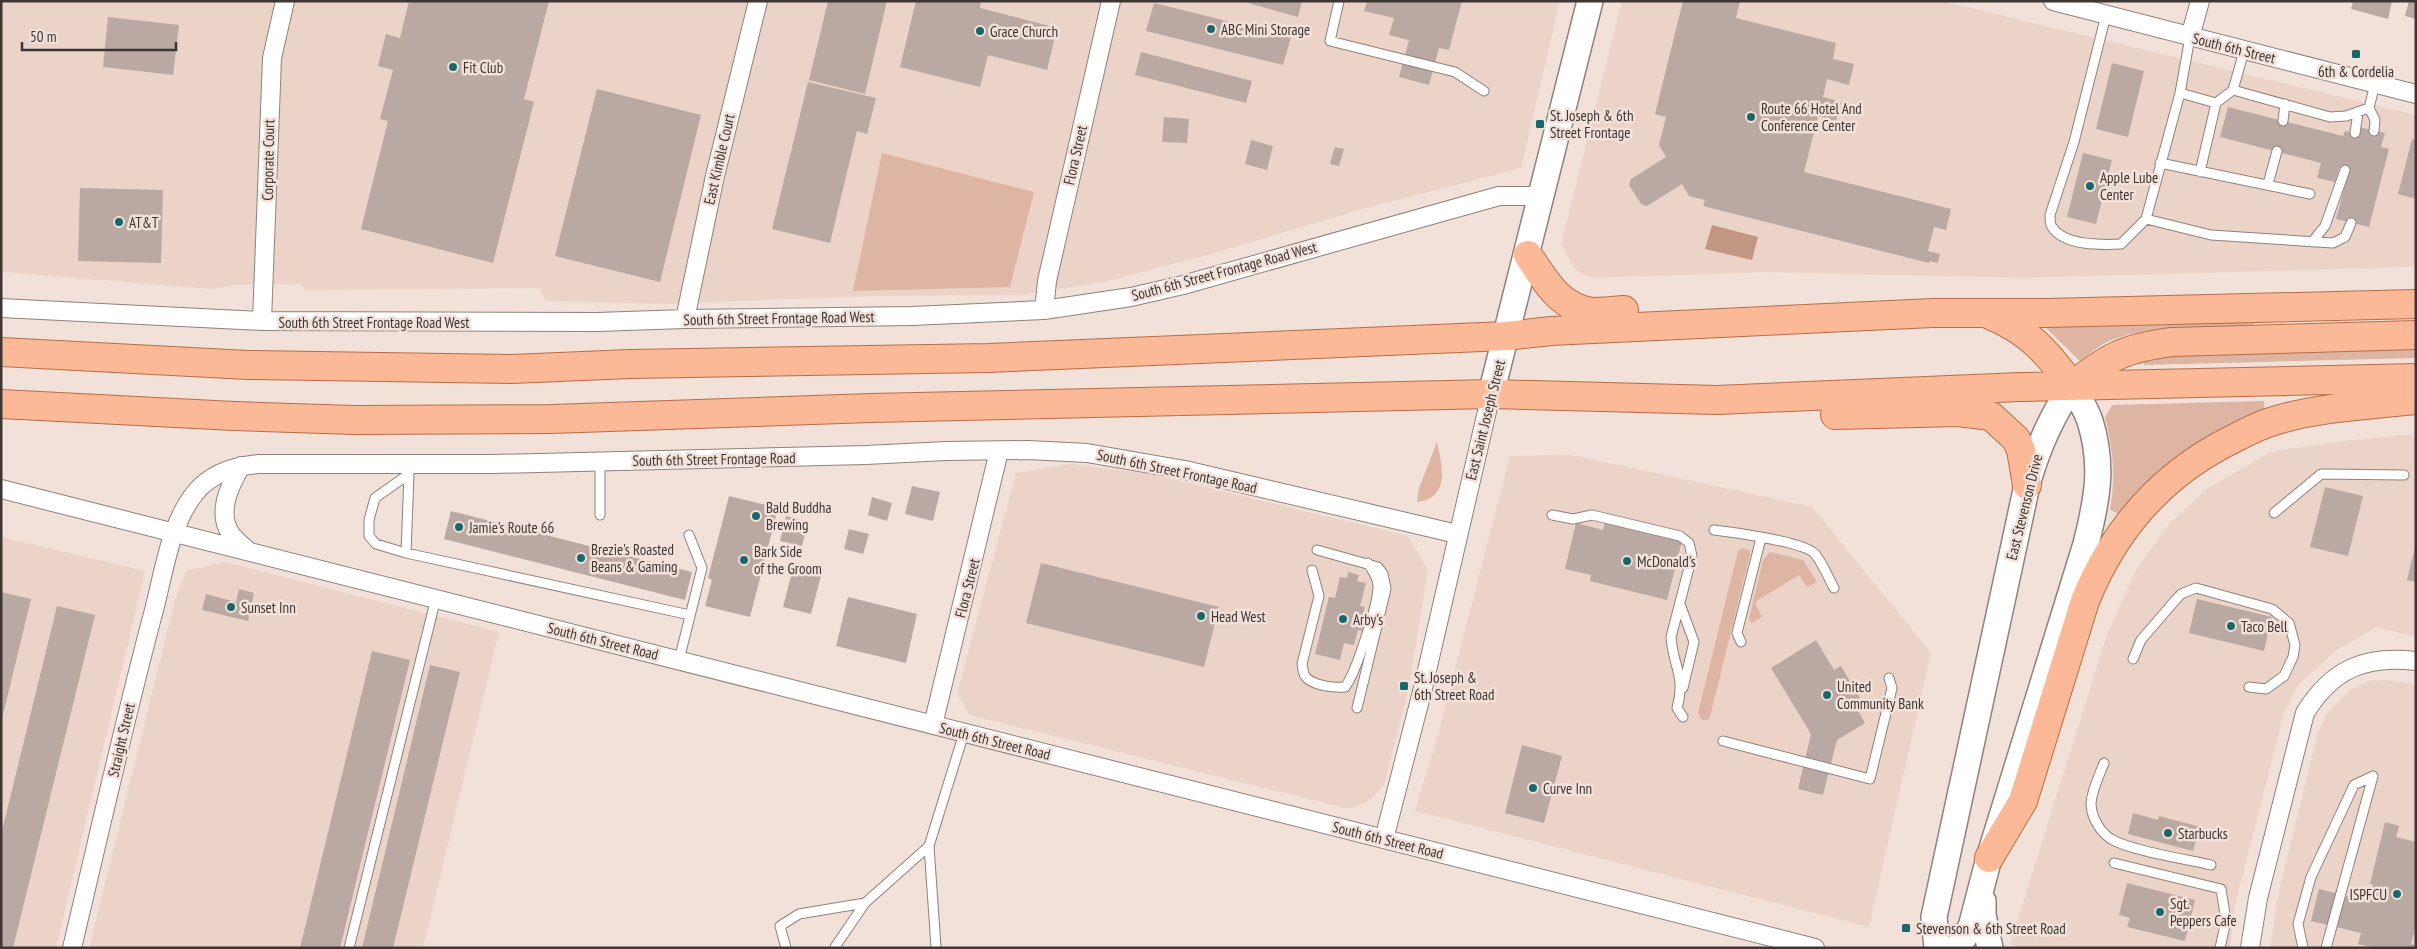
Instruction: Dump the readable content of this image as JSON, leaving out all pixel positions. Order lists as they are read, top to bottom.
{
  "streets": {
    "main road": ["East Saint Joseph Street", "East Stevenson Drive"],
    "street": [
      "South 6th Street",
      "Flora Street",
      "East Kimble Court",
      "Corporate Court",
      "South 6th Street Frontage Road West",
      "South 6th Street Frontage Road",
      "South 6th Street Road",
      "Straight Street"
    ]
  },
  "crossings": [
    ["Flora Street", "South 6th Street Frontage Road West"],
    ["Flora Street", "South 6th Street Frontage Road"],
    ["Flora Street", "South 6th Street Road"],
    ["East Kimble Court", "South 6th Street Frontage Road West"],
    ["Corporate Court", "South 6th Street Frontage Road West"],
    ["South 6th Street Frontage Road West", "East Saint Joseph Street"],
    ["East Saint Joseph Street", "South 6th Street Frontage Road"],
    ["East Saint Joseph Street", "South 6th Street Road"],
    ["South 6th Street Frontage Road", "South 6th Street Road"],
    ["South 6th Street Frontage Road", "Straight Street"],
    ["South 6th Street Road", "Straight Street"]
  ],
  "places": {
    "other": [
      "ABC Mini Storage",
      "Grace Church",
      "Fit Club",
      "Route 66 Hotel And Conference Center",
      "Apple Lube Center",
      "AT&T",
      "Bald Buddha Brewing",
      "Jamie's Route 66",
      "Brezie's Roasted Beans & Gaming",
      "Bark Side of the Groom",
      "McDonald's",
      "Sunset Inn",
      "Head West",
      "Arby's",
      "Taco Bell",
      "United Community Bank",
      "Curve Inn",
      "Starbucks",
      "ISPFCU",
      "Sgt. Peppers Cafe"
    ],
    "transit": [
      "6th & Cordelia",
      "St. Joseph & 6th Street Frontage",
      "St. Joseph & 6th Street Road",
      "Stevenson & 6th Street Road"
    ]
  },
  "scale_bar": "50 m"
}
